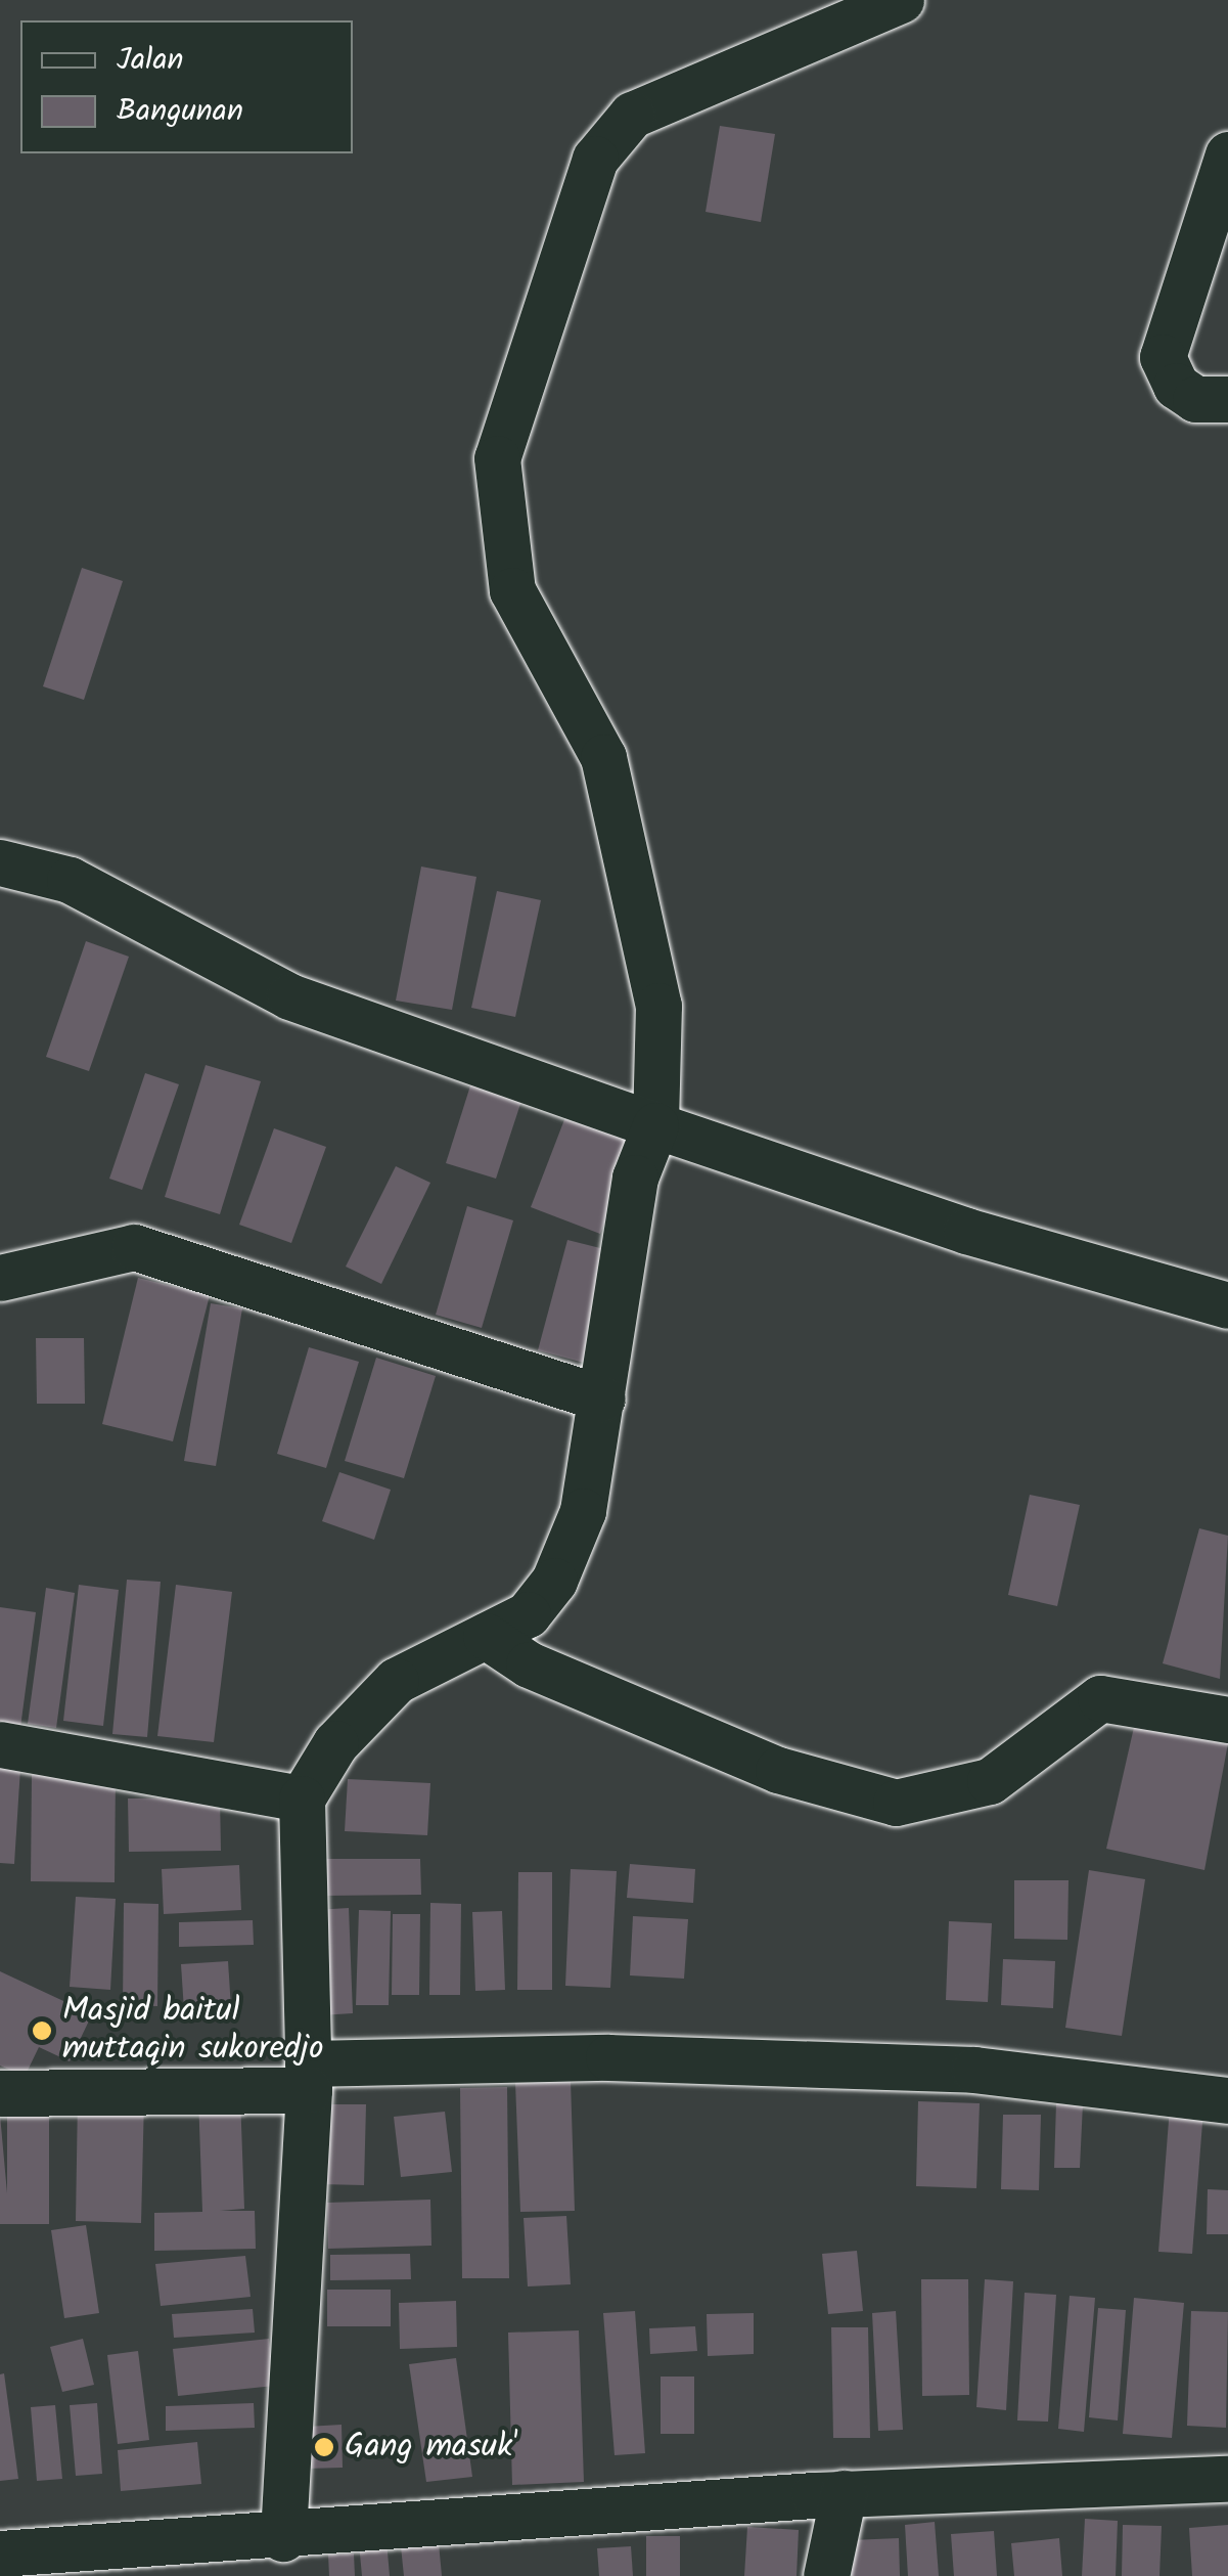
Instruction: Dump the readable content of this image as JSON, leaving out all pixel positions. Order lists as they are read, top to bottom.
{
  "places": ["Masjid baitul muttaqin sukoredjo", "Gang masuk'"],
  "legend": ["Jalan", "Bangunan"]
}
